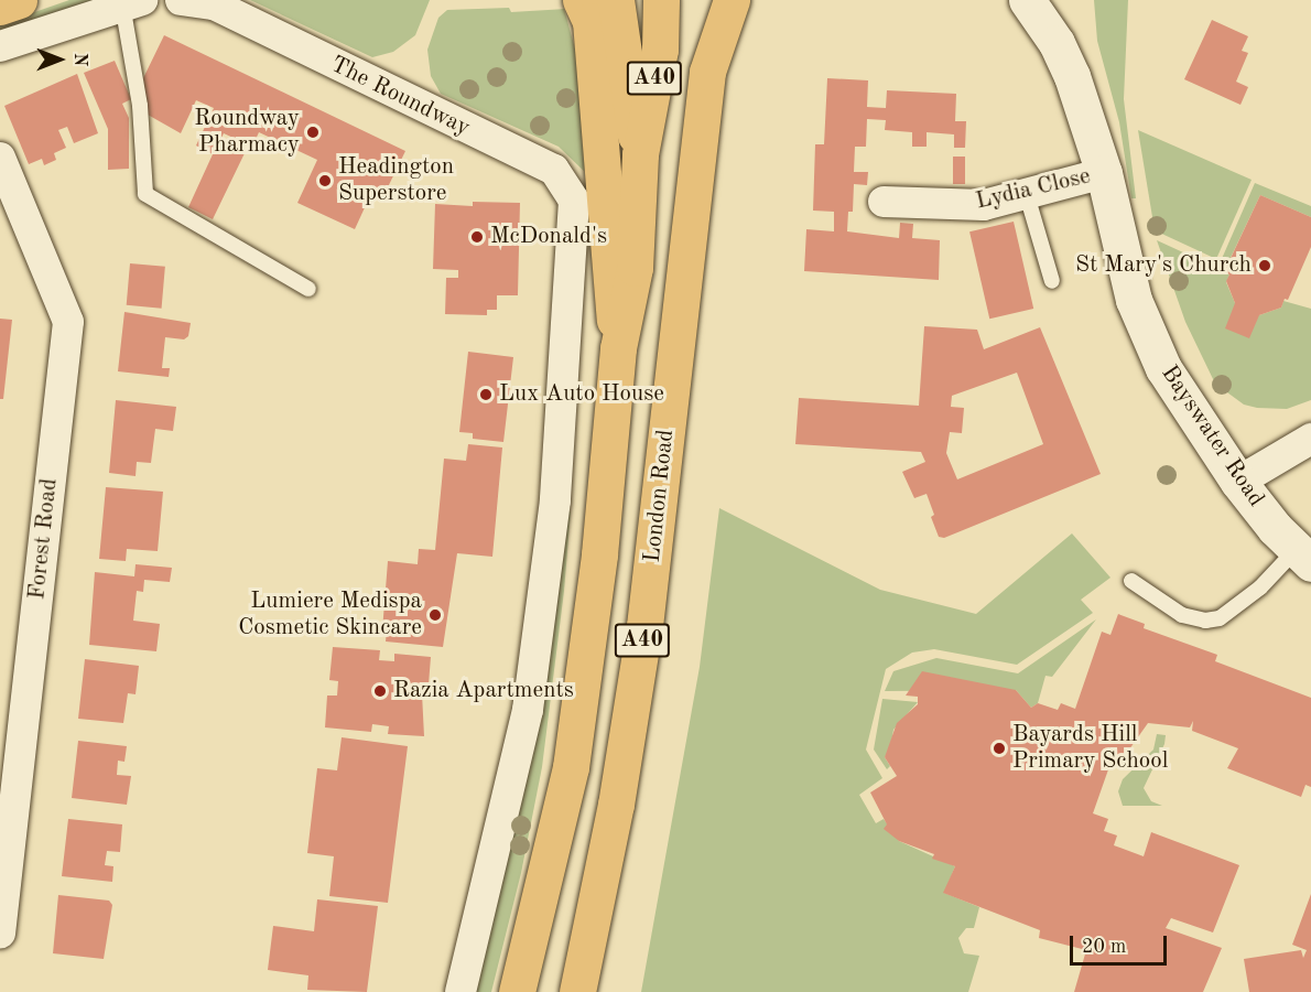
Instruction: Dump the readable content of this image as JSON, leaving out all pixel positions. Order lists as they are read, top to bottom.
{
  "streets": {
    "highway": ["A40", "London Road"],
    "street": [
      "The Roundway",
      "Lydia Close",
      "Bayswater Road",
      "Forest Road"
    ]
  },
  "crossings": [
    ["Lydia Close", "Bayswater Road"]
  ],
  "places": [
    "Roundway Pharmacy",
    "Headington Superstore",
    "McDonald's",
    "St Mary's Church",
    "Lux Auto House",
    "Lumiere Medispa Cosmetic Skincare",
    "Razia Apartments",
    "Bayards Hill Primary School"
  ],
  "scale_bar": "20 m",
  "north": "right"
}
